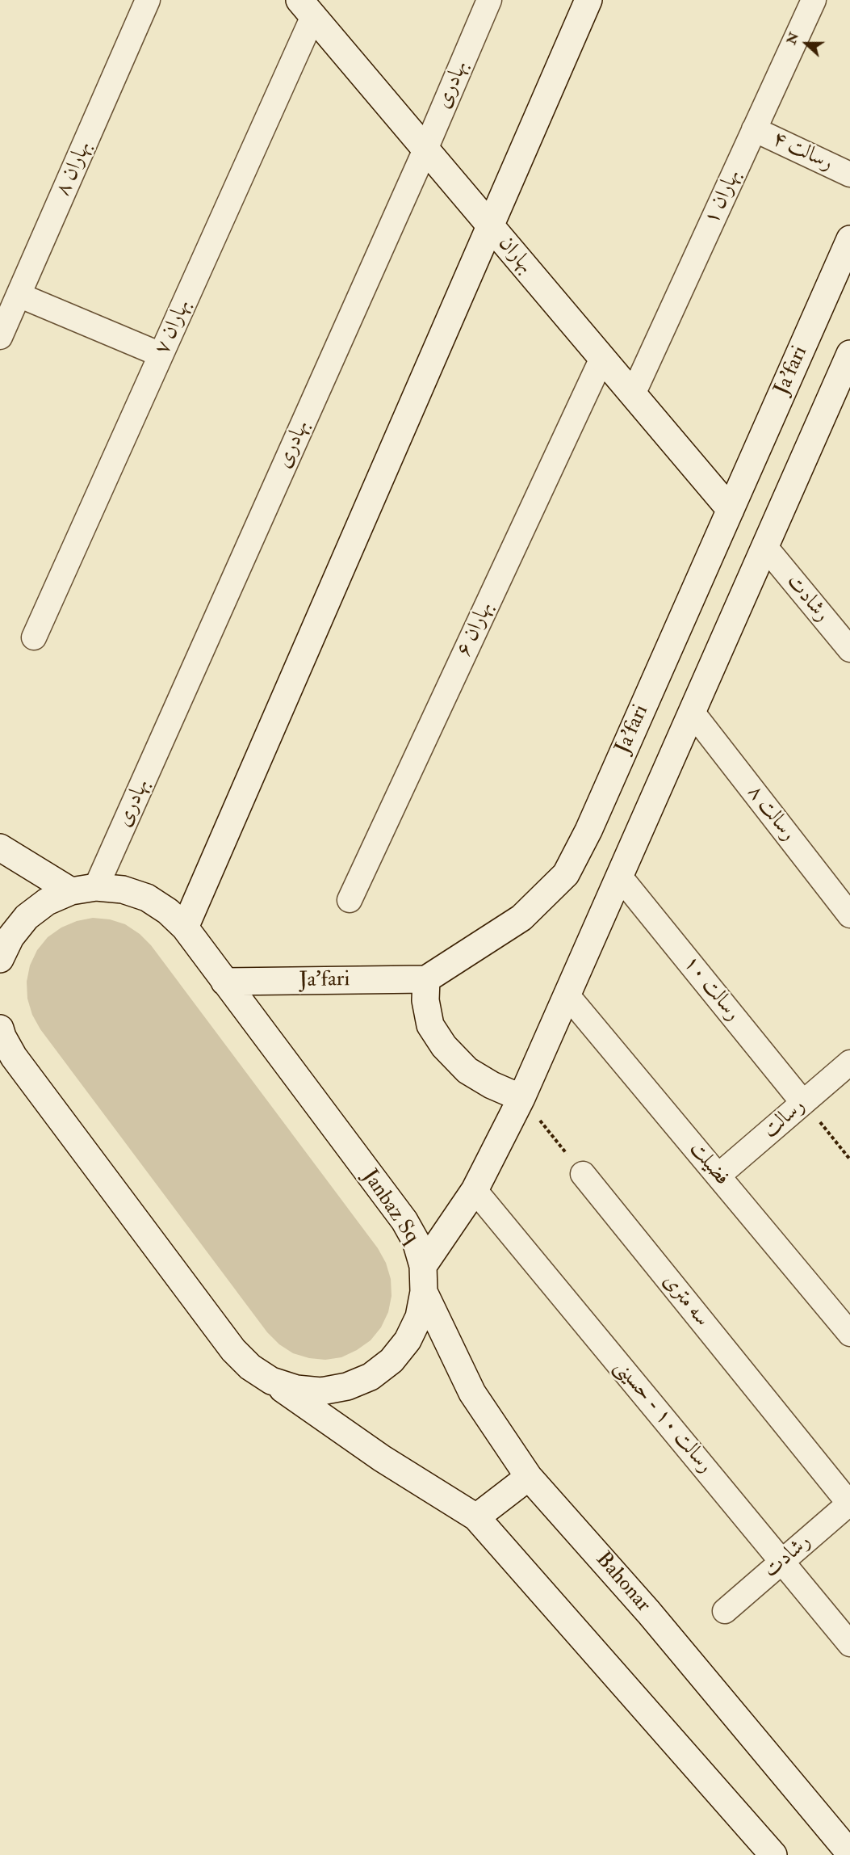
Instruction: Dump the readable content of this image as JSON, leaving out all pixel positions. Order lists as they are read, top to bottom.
{
  "streets": {
    "main road": [
      "بهاران",
      "Ja'fari",
      "Janbaz Sq",
      "Bahonar"
    ],
    "street": [
      "بهادری",
      "رسالت ۴",
      "بهاران ۸",
      "بهاران ۱",
      "بهاران ۷",
      "رشادت",
      "بهاران ۶",
      "رسالت ۸",
      "رسالت ۱۰",
      "رسالت",
      "فضیلت",
      "سه متری",
      "رسالت ۱۰ - حسینی"
    ]
  },
  "crossings": [
    ["بهادری", "بهاران"],
    ["بهادری", "Janbaz Sq"],
    ["رسالت ۴", "بهاران ۱"],
    ["بهاران ۱", "بهاران"],
    ["بهاران", "بهاران ۷"],
    ["بهاران", "Ja'fari"],
    ["بهاران", "بهاران ۶"],
    ["Ja'fari", "Janbaz Sq"],
    ["رشادت", "سه متری"],
    ["رشادت", "رسالت ۱۰ - حسینی"],
    ["رسالت ۱۰", "رسالت"],
    ["رسالت", "فضیلت"],
    ["Janbaz Sq", "Bahonar"]
  ],
  "north": "left"
}
